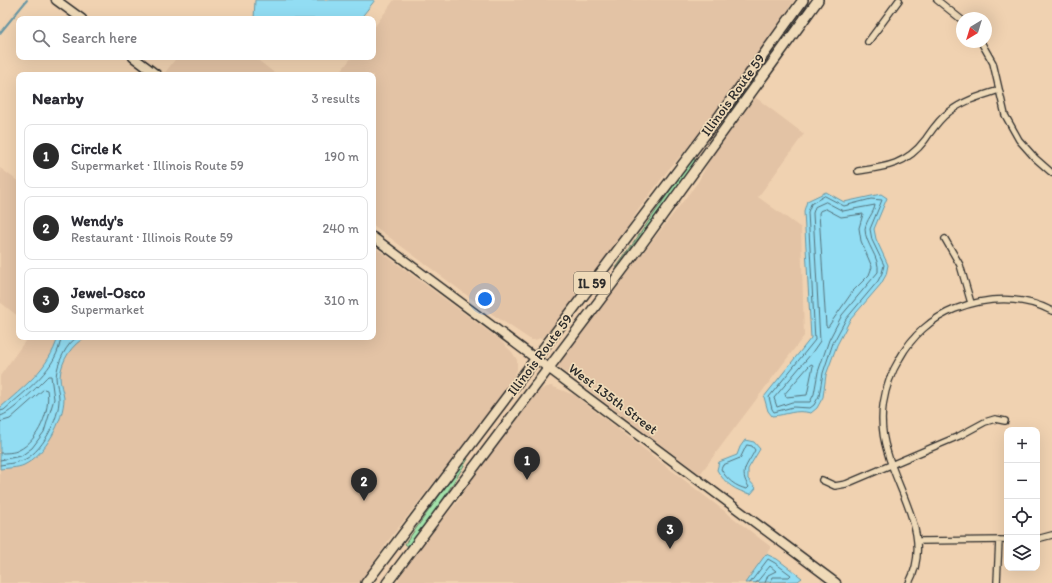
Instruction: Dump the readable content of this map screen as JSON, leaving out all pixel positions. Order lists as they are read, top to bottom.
{
  "streets": {
    "main road": ["Illinois Route 59", "IL 59"],
    "street": ["West 135th Street"]
  },
  "crossings": [
    ["Illinois Route 59", "West 135th Street"]
  ],
  "north": "bottom left",
  "page": {
    "search": "Search here",
    "heading": ["Nearby", "3 results"],
    "list": [
      {
        "mark": "1",
        "name": "Circle K",
        "note": "Supermarket · Illinois Route 59",
        "value": "190 m"
      },
      {
        "mark": "2",
        "name": "Wendy's",
        "note": "Restaurant · Illinois Route 59",
        "value": "240 m"
      },
      {
        "mark": "3",
        "name": "Jewel-Osco",
        "note": "Supermarket",
        "value": "310 m"
      }
    ],
    "map_buttons": ["+", "−"],
    "pins": ["1", "2", "3"]
  }
}
